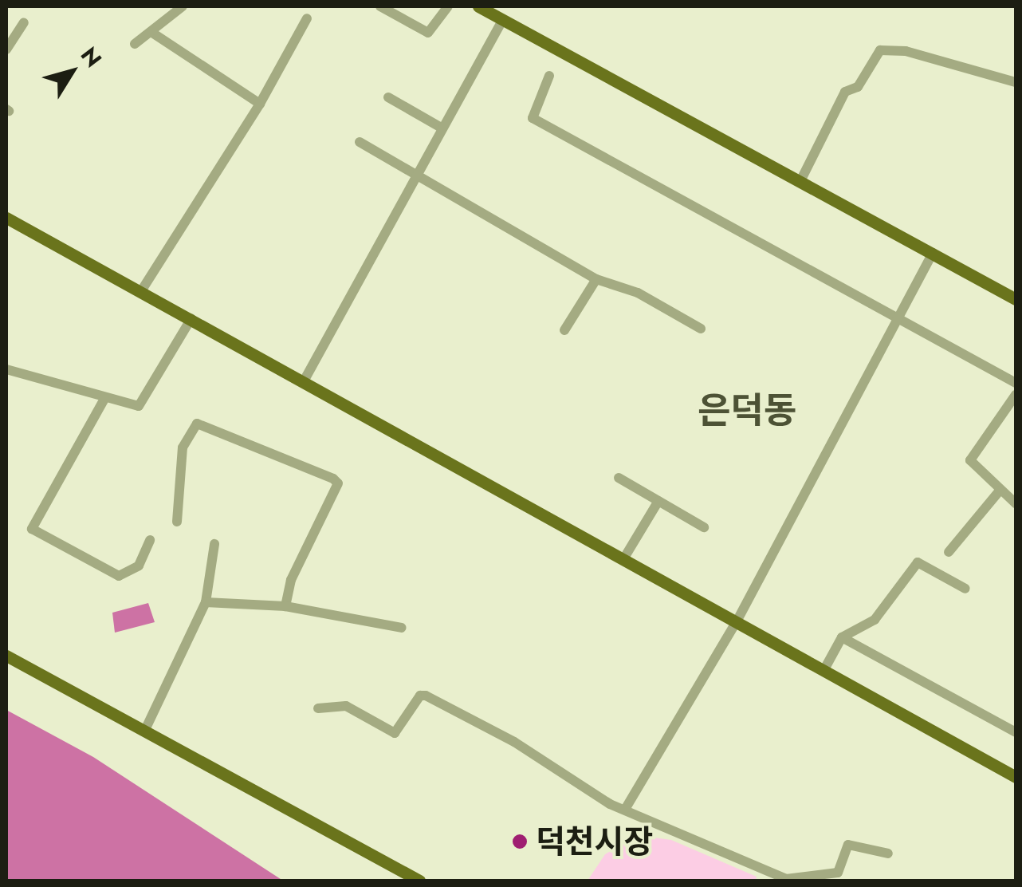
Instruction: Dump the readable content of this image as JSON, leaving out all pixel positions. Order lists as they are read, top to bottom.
{
  "districts": ["은덕동"],
  "places": ["덕천시장"],
  "north": "top right"
}
